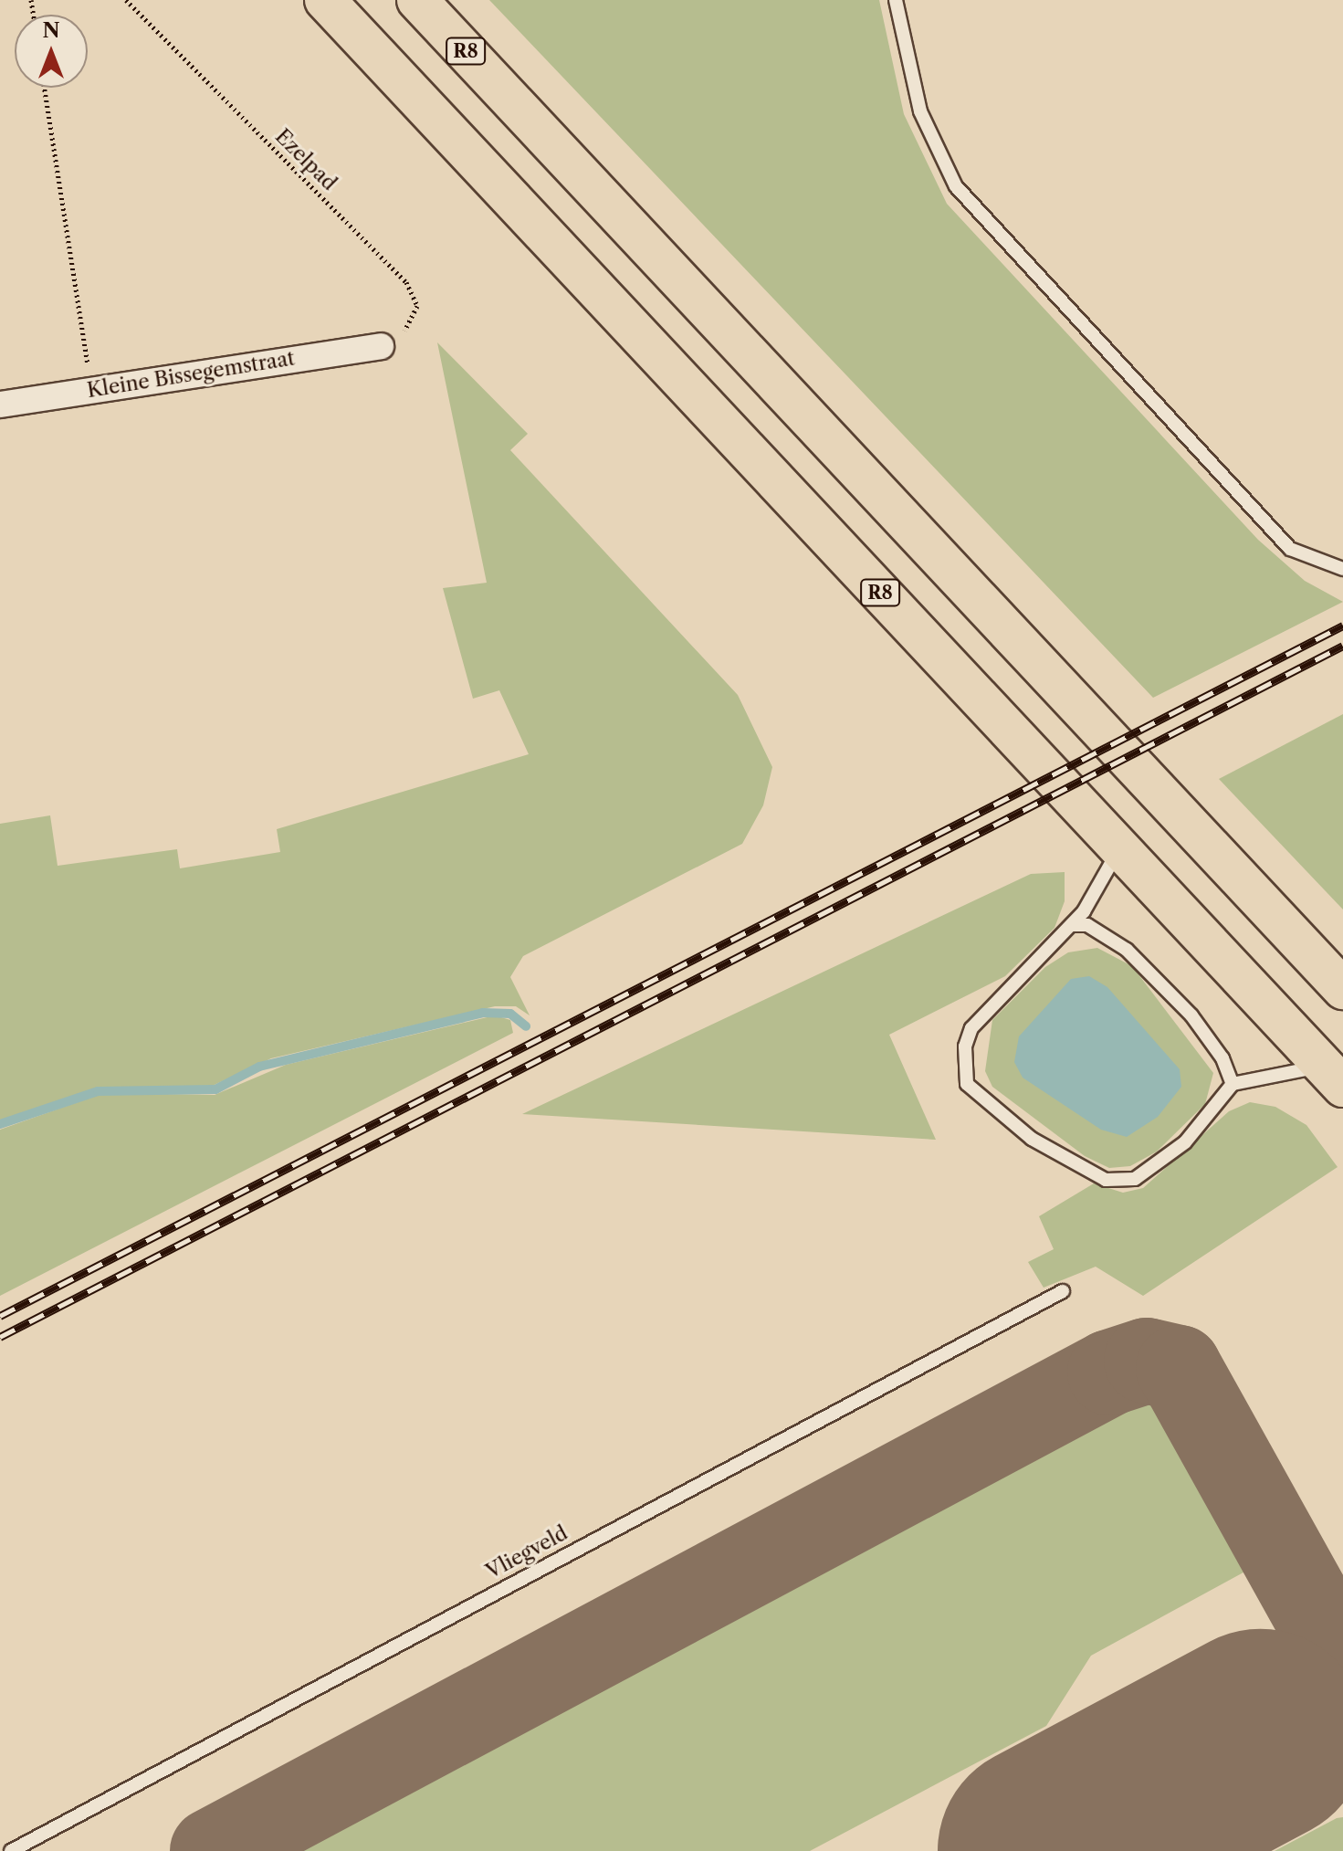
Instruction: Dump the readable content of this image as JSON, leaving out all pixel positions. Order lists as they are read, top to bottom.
{
  "streets": {
    "highway": ["R8"],
    "street": ["Kleine Bissegemstraat"],
    "lane": ["Vliegveld"],
    "path": ["Ezelpad"]
  },
  "crossings": [
    ["Ezelpad", "Kleine Bissegemstraat"]
  ],
  "north": "top"
}
